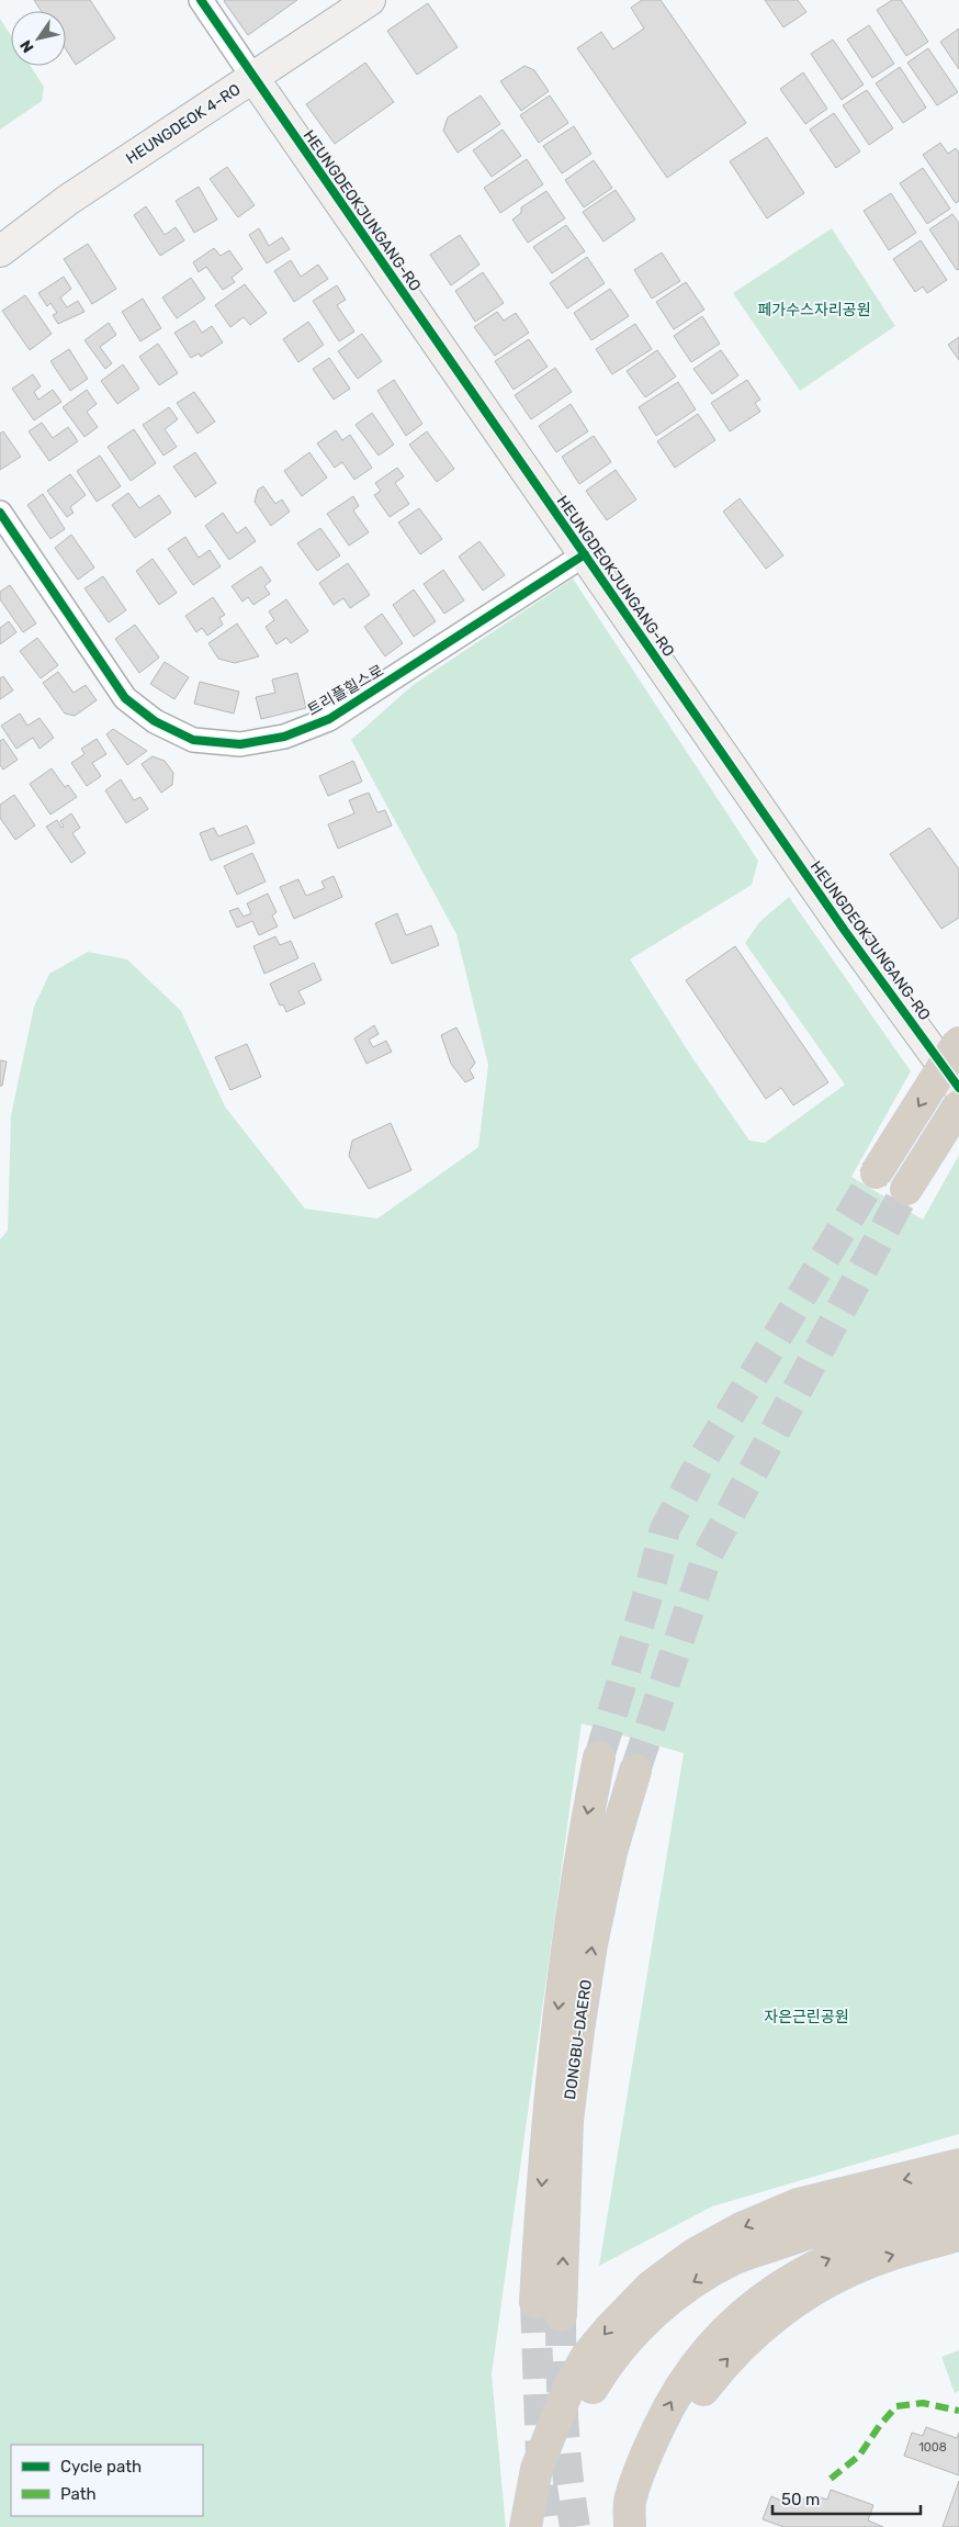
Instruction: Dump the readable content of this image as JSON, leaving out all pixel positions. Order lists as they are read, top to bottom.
{
  "streets": {
    "highway": ["DONGBU-DAERO"],
    "street": ["HEUNGDEOK 4-RO", "HEUNGDEOKJUNGANG-RO", "트리플힐스로"]
  },
  "crossings": [
    ["HEUNGDEOK 4-RO", "HEUNGDEOKJUNGANG-RO"],
    ["HEUNGDEOKJUNGANG-RO", "트리플힐스로"]
  ],
  "parks": ["페가수스자리공원", "자은근린공원"],
  "house_numbers": ["1008"],
  "legend": ["Cycle path", "Path"],
  "scale_bar": "50 m",
  "north": "bottom left"
}
